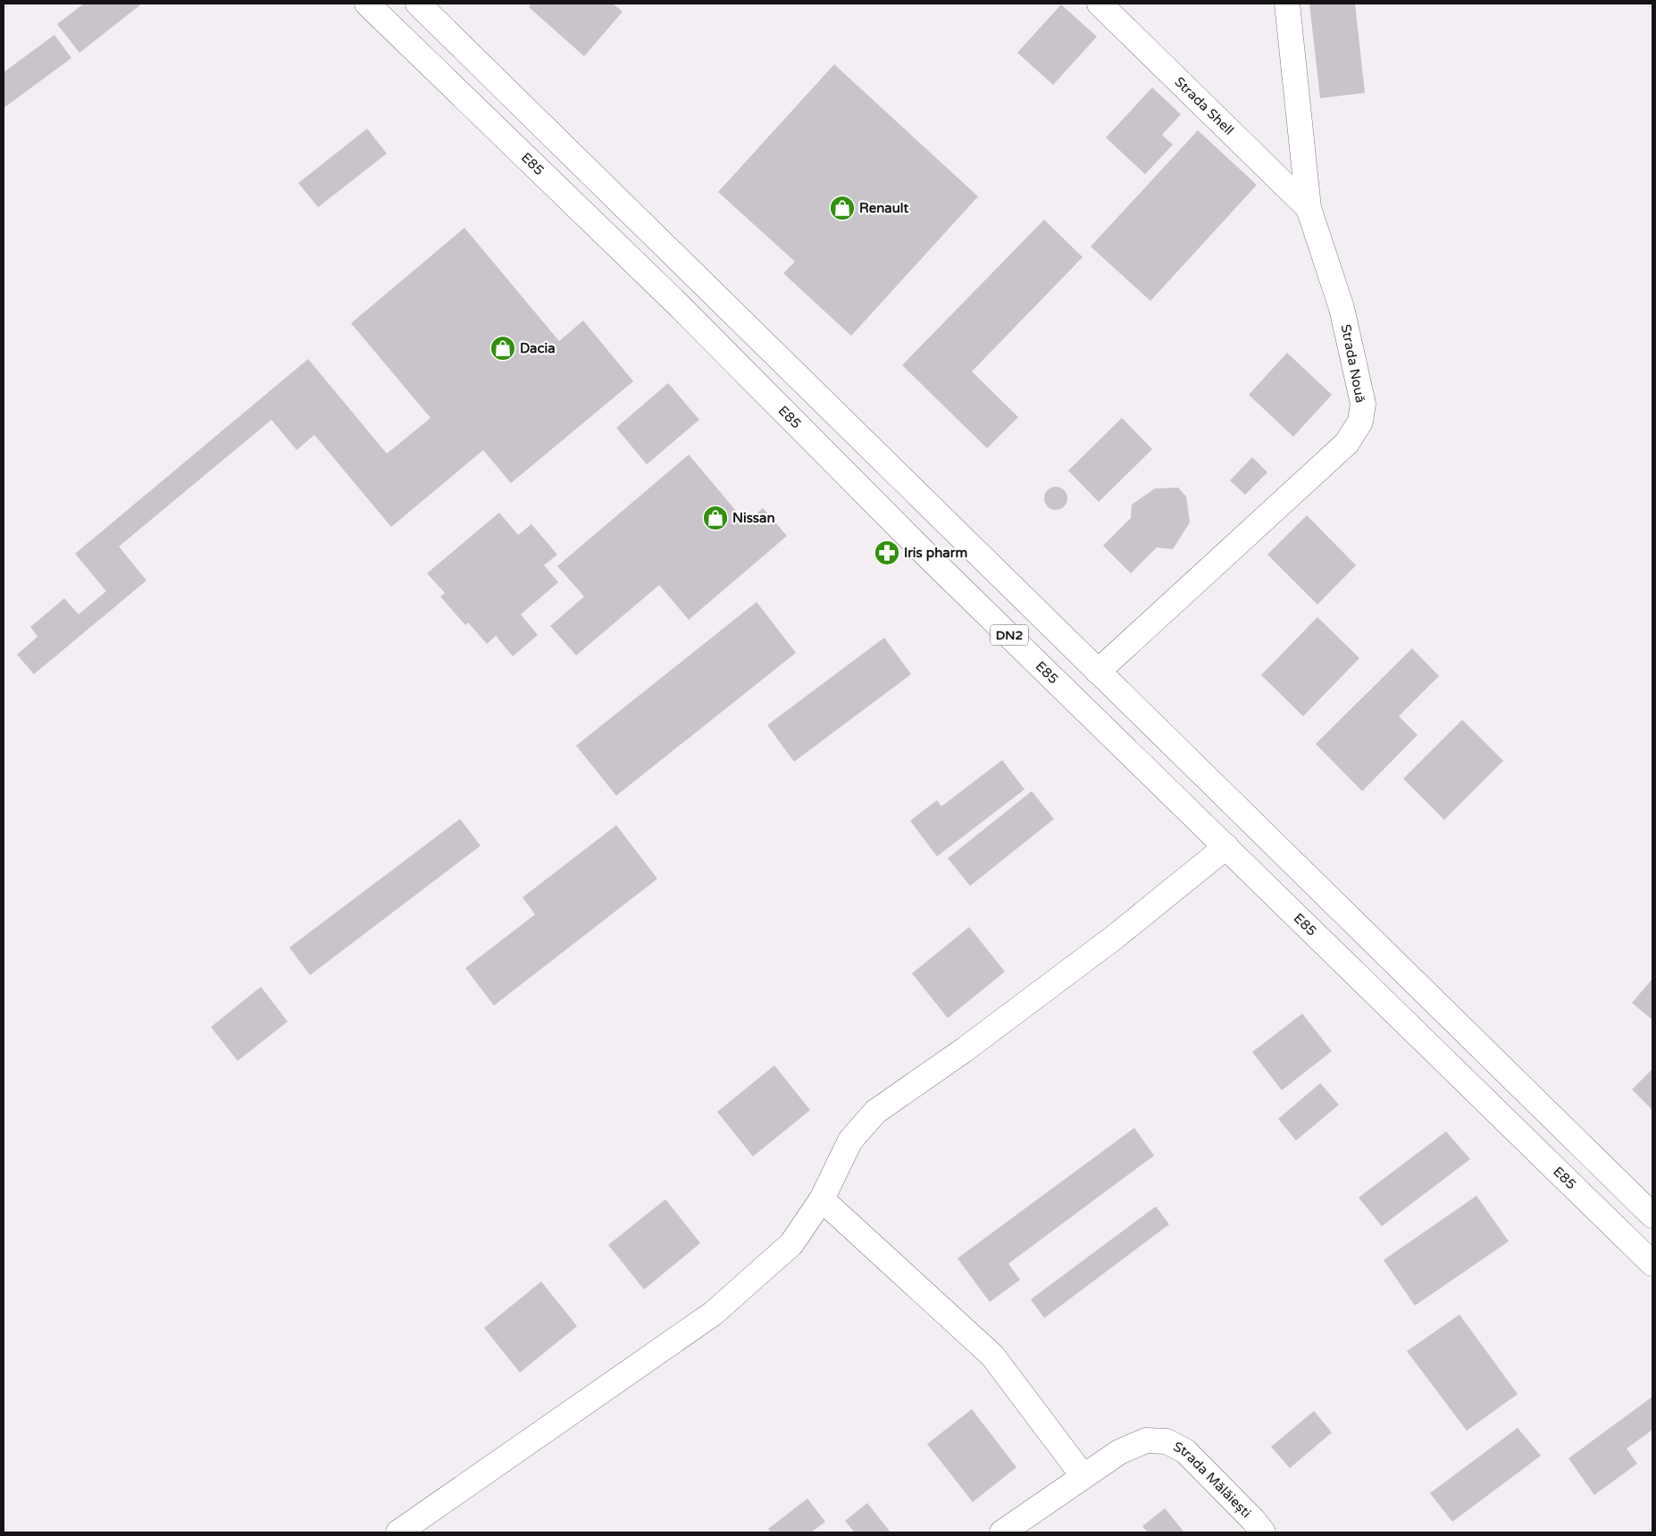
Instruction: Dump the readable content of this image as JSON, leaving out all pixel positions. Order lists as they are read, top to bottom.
{
  "streets": {
    "main road": [
      "Strada Shell",
      "E85",
      "Strada Nouă",
      "DN2",
      "Strada Mălăiești"
    ]
  },
  "crossings": [
    ["Strada Shell", "Strada Nouă"],
    ["Strada Nouă", "DN2"]
  ],
  "places": {
    "shop": ["Renault", "Dacia", "Nissan"],
    "pharmacy": ["Iris pharm"]
  }
}
